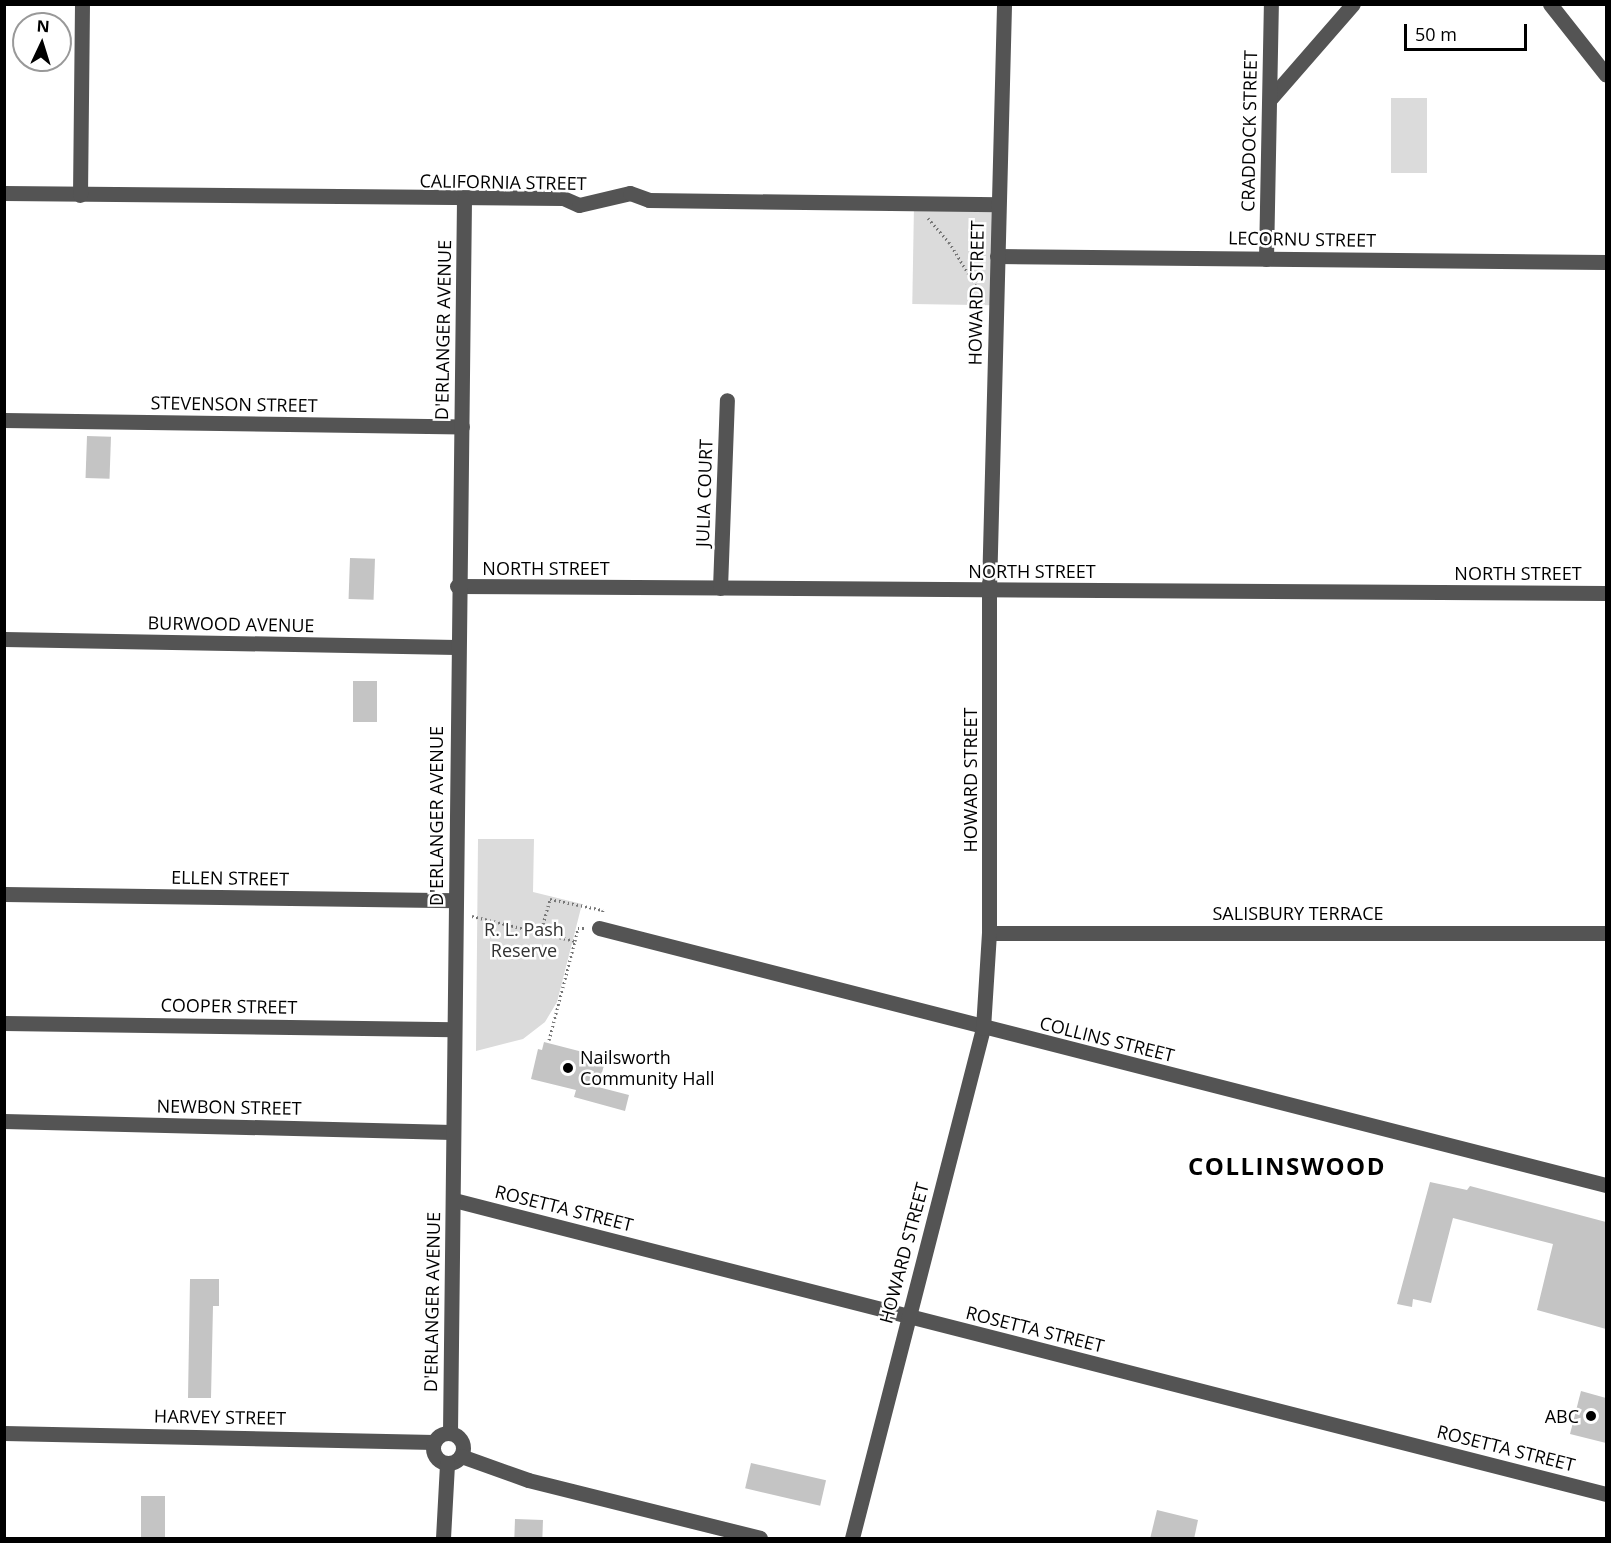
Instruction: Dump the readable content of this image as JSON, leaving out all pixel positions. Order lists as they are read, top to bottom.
{
  "streets": {
    "street": [
      "CRADDOCK STREET",
      "CALIFORNIA STREET",
      "LECORNU STREET",
      "HOWARD STREET",
      "D'ERLANGER AVENUE",
      "STEVENSON STREET",
      "JULIA COURT",
      "NORTH STREET",
      "BURWOOD AVENUE",
      "ELLEN STREET",
      "SALISBURY TERRACE",
      "COOPER STREET",
      "COLLINS STREET",
      "NEWBON STREET",
      "ROSETTA STREET",
      "HARVEY STREET"
    ]
  },
  "crossings": [
    ["CRADDOCK STREET", "LECORNU STREET"],
    ["CALIFORNIA STREET", "HOWARD STREET"],
    ["CALIFORNIA STREET", "D'ERLANGER AVENUE"],
    ["LECORNU STREET", "HOWARD STREET"],
    ["HOWARD STREET", "NORTH STREET"],
    ["HOWARD STREET", "SALISBURY TERRACE"],
    ["HOWARD STREET", "COLLINS STREET"],
    ["HOWARD STREET", "ROSETTA STREET"],
    ["D'ERLANGER AVENUE", "STEVENSON STREET"],
    ["D'ERLANGER AVENUE", "NORTH STREET"],
    ["D'ERLANGER AVENUE", "BURWOOD AVENUE"],
    ["D'ERLANGER AVENUE", "ELLEN STREET"],
    ["D'ERLANGER AVENUE", "COOPER STREET"],
    ["D'ERLANGER AVENUE", "NEWBON STREET"],
    ["D'ERLANGER AVENUE", "ROSETTA STREET"],
    ["D'ERLANGER AVENUE", "HARVEY STREET"],
    ["JULIA COURT", "NORTH STREET"]
  ],
  "districts": ["COLLINSWOOD"],
  "parks": ["R. L. Pash Reserve"],
  "places": ["Nailsworth Community Hall", "ABC"],
  "scale_bar": "50 m",
  "north": "top"
}
